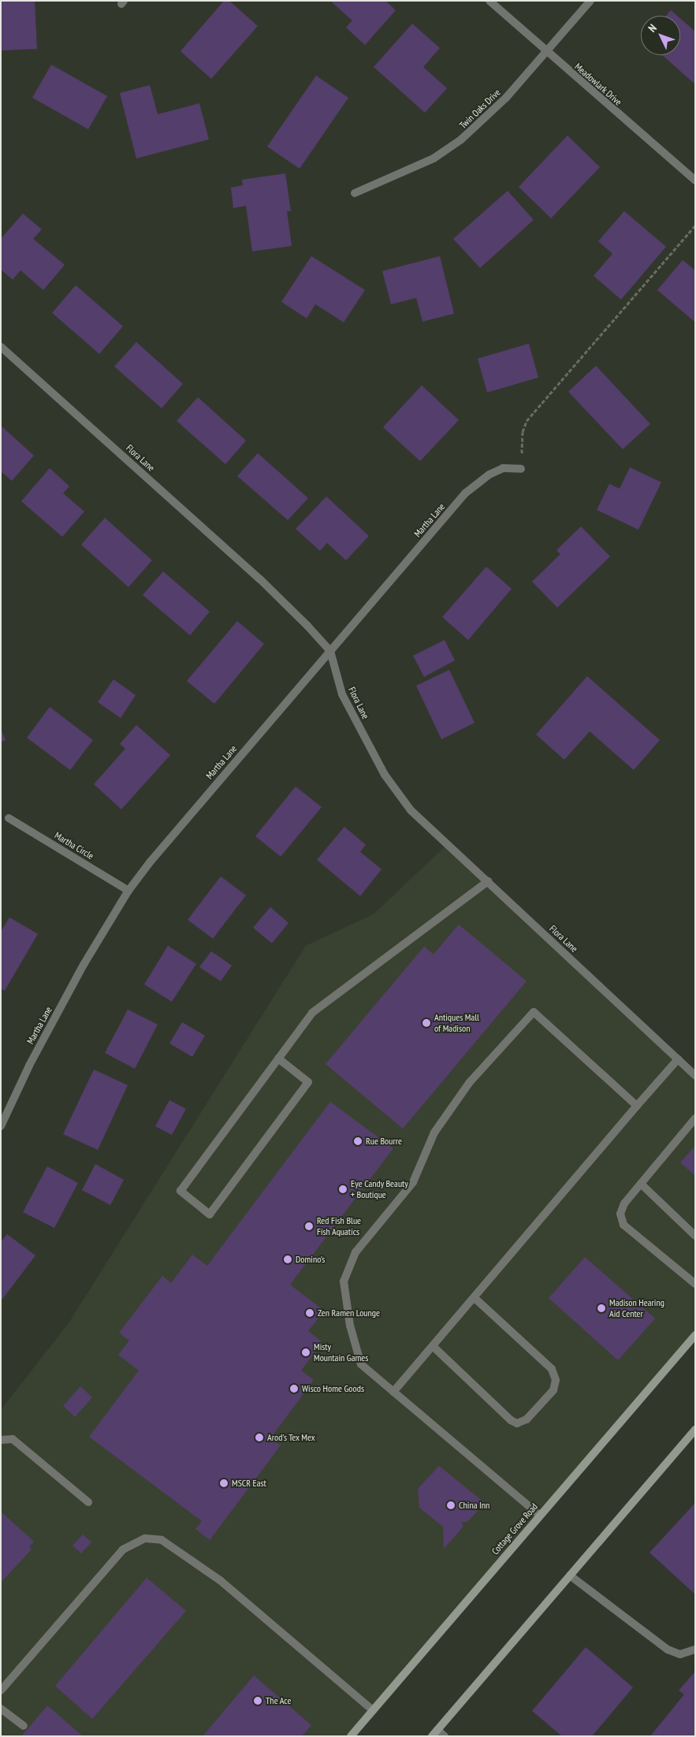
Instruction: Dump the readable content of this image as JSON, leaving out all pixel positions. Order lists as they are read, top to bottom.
{
  "streets": {
    "main road": ["Cottage Grove Road"],
    "street": [
      "Meadowlark Drive",
      "Twin Oaks Drive",
      "Flora Lane",
      "Martha Lane",
      "Martha Circle"
    ]
  },
  "crossings": [
    ["Meadowlark Drive", "Twin Oaks Drive"],
    ["Flora Lane", "Martha Lane"],
    ["Martha Lane", "Martha Circle"]
  ],
  "places": [
    "Antiques Mall of Madison",
    "Rue Bourre",
    "Eye Candy Beauty + Boutique",
    "Red Fish Blue Fish Aquatics",
    "Domino's",
    "Madison Hearing Aid Center",
    "Zen Ramen Lounge",
    "Misty Mountain Games",
    "Wisco Home Goods",
    "Arod's Tex Mex",
    "MSCR East",
    "China Inn",
    "The Ace"
  ],
  "north": "top left"
}
